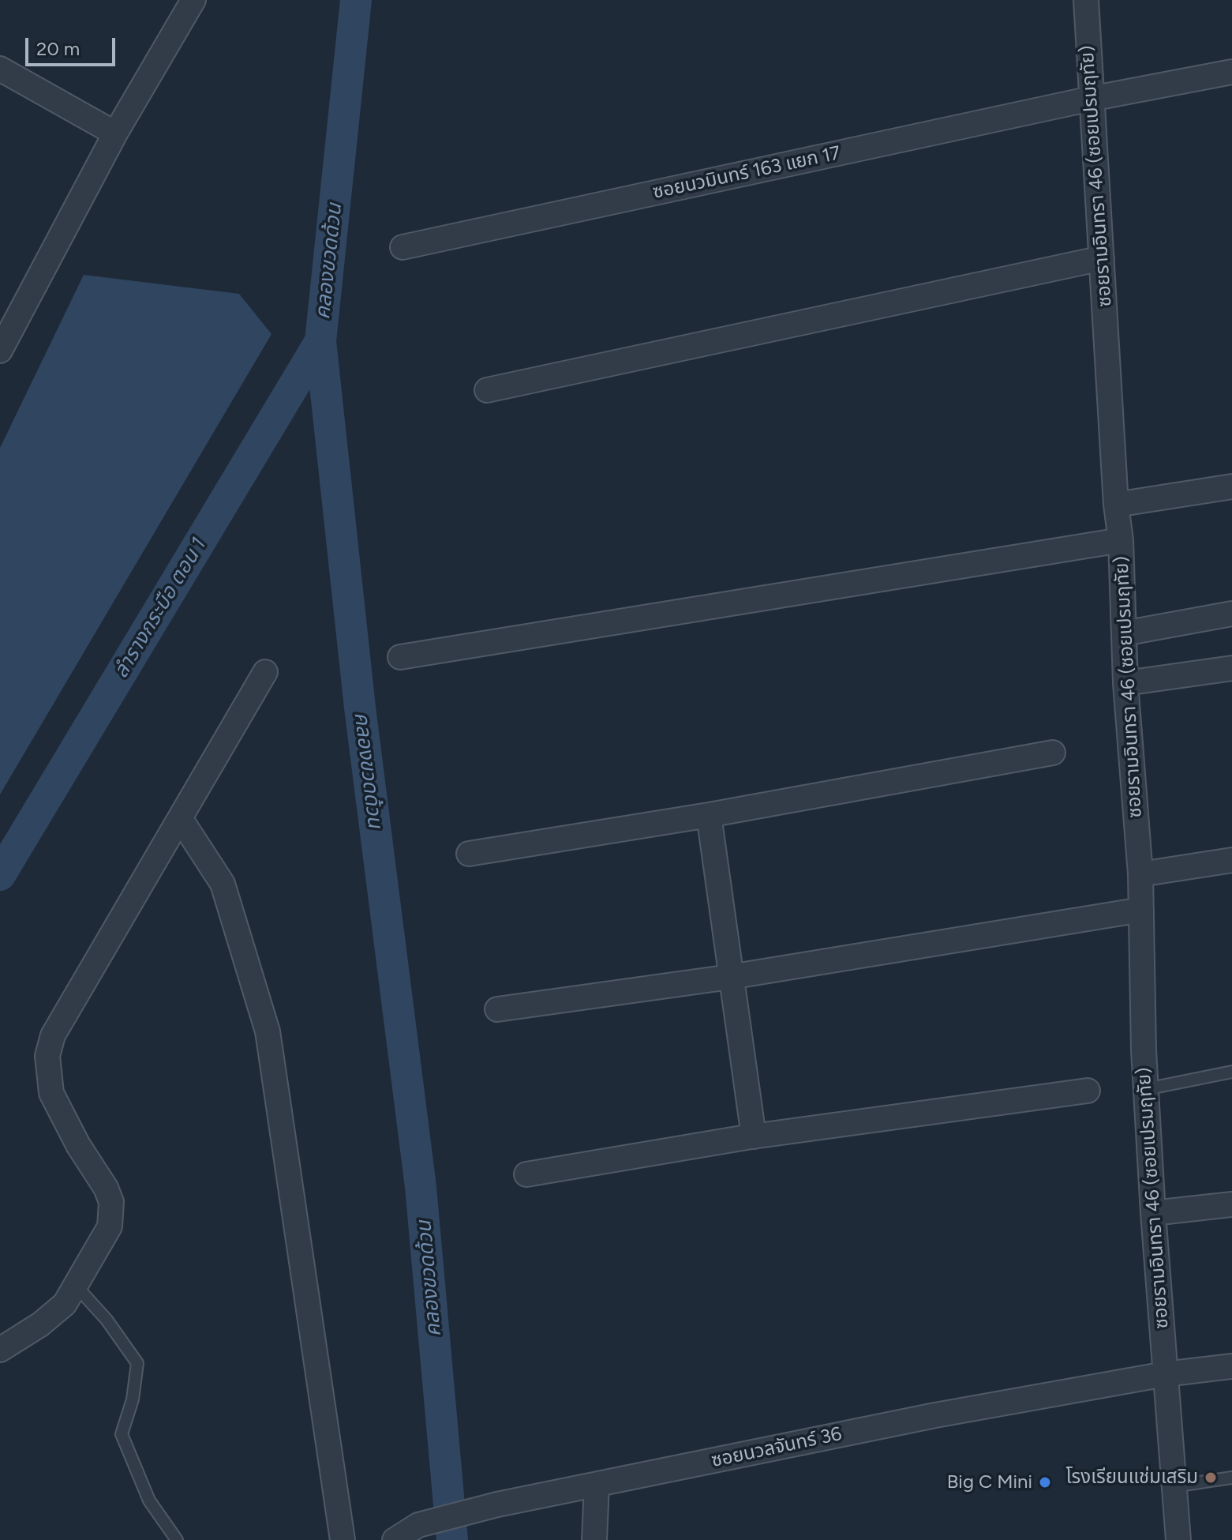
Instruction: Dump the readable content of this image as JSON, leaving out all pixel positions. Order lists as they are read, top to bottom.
{
  "streets": {
    "street": ["ซอยนวมินทร์ 163 แยก 17", "ซอยรามอินทรา 46 (ซอยเปรมฤทัย)", "ซอยนวลจันทร์ 36"]
  },
  "crossings": [
    ["ซอยนวมินทร์ 163 แยก 17", "ซอยรามอินทรา 46 (ซอยเปรมฤทัย)"],
    ["ซอยรามอินทรา 46 (ซอยเปรมฤทัย)", "ซอยนวลจันทร์ 36"]
  ],
  "water": ["คลองขวดด้วน", "ลำรางกระบือ ตอน 1"],
  "places": ["โรงเรียนแช่มเสริม", "Big C Mini"],
  "scale_bar": "20 m"
}
